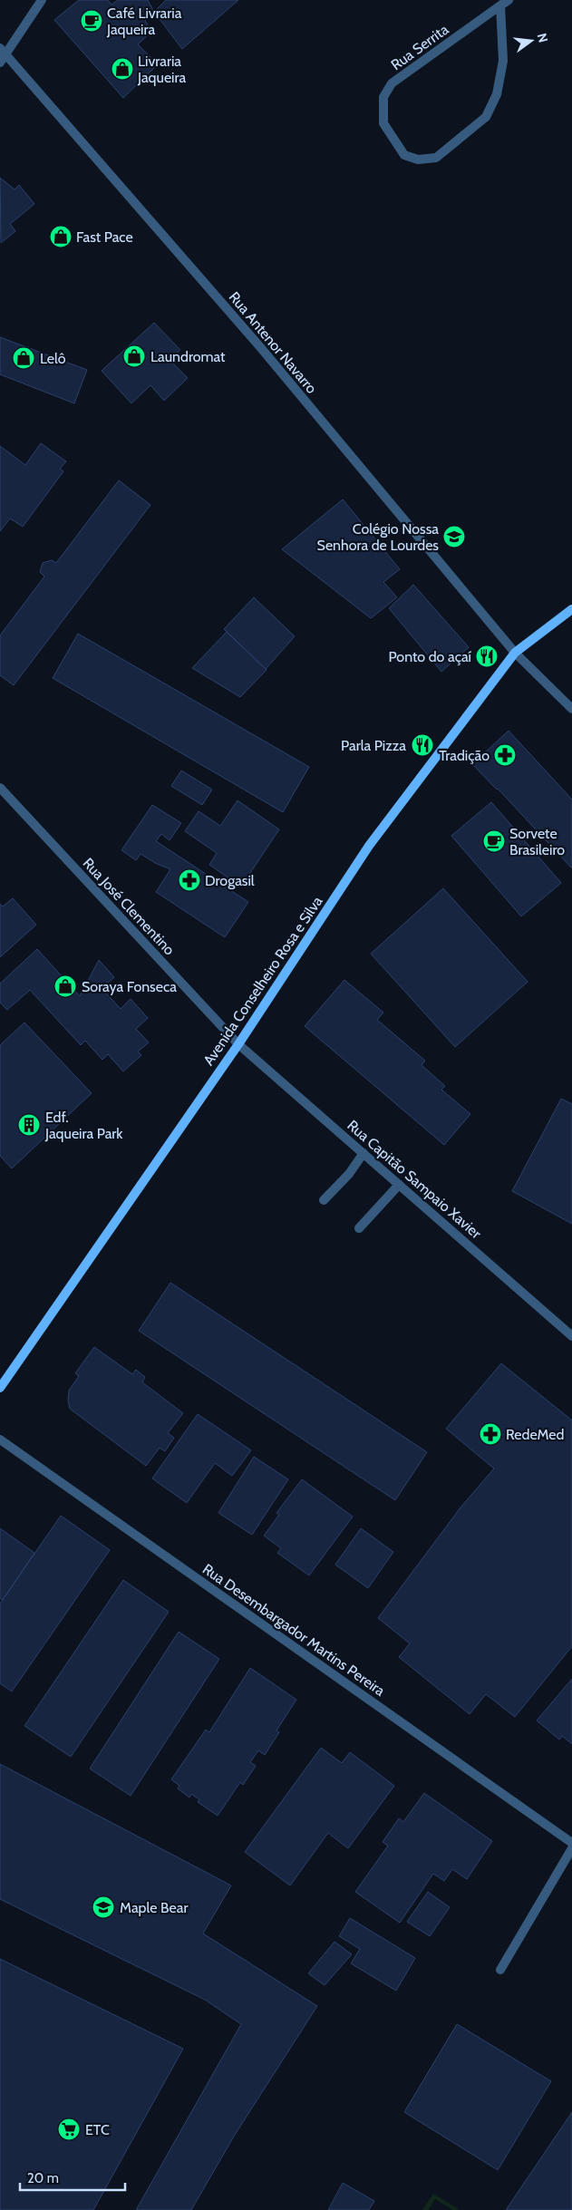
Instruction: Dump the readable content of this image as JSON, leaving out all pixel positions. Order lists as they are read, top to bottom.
{
  "streets": {
    "main road": ["Avenida Conselheiro Rosa e Silva"],
    "street": [
      "Rua Serrita",
      "Rua Antenor Navarro",
      "Rua José Clementino",
      "Rua Capitão Sampaio Xavier",
      "Rua Desembargador Martins Pereira"
    ]
  },
  "crossings": [
    ["Rua Antenor Navarro", "Avenida Conselheiro Rosa e Silva"],
    ["Rua José Clementino", "Avenida Conselheiro Rosa e Silva"],
    ["Rua José Clementino", "Rua Capitão Sampaio Xavier"],
    ["Avenida Conselheiro Rosa e Silva", "Rua Capitão Sampaio Xavier"]
  ],
  "places": {
    "cafe": ["Café Livraria Jaqueira", "Sorvete Brasileiro"],
    "shop": [
      "Livraria Jaqueira",
      "Fast Pace",
      "Laundromat",
      "Lelô",
      "Soraya Fonseca"
    ],
    "school or university": ["Colégio Nossa Senhora de Lourdes", "Maple Bear"],
    "restaurant": ["Ponto do açaí", "Parla Pizza"],
    "pharmacy": ["Tradição", "Drogasil", "RedeMed"],
    "building": ["Edf. Jaqueira Park"],
    "supermarket": ["ETC"]
  },
  "scale_bar": "20 m",
  "north": "right"
}
